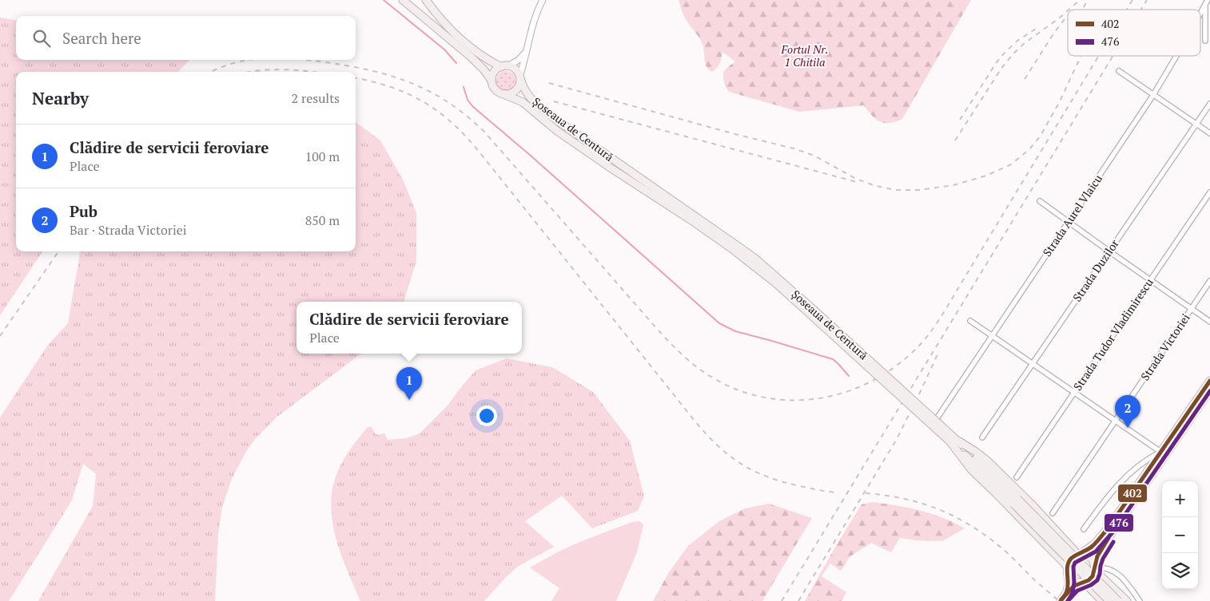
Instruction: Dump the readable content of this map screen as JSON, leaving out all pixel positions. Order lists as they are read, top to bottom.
{
  "streets": {
    "main road": ["Șoseaua de Centură"],
    "street": [
      "Strada Aurel Vlaicu",
      "Strada Duzilor",
      "Strada Tudor Vladimirescu",
      "Strada Victoriei"
    ]
  },
  "crossings": [
    ["Șoseaua de Centură", "Strada Aurel Vlaicu"]
  ],
  "parks": ["Fortul Nr. 1 Chitila"],
  "lines": ["transit line 402", "transit line 476"],
  "legend": ["402", "476"],
  "page": {
    "search": "Search here",
    "heading": ["Nearby", "2 results"],
    "list": [
      {
        "mark": "1",
        "name": "Clădire de servicii feroviare",
        "note": "Place",
        "value": "100 m"
      },
      {
        "mark": "2",
        "name": "Pub",
        "note": "Bar · Strada Victoriei",
        "value": "850 m"
      }
    ],
    "popup": ["Clădire de servicii feroviare", "Place"],
    "pins": ["1", "2"],
    "map_buttons": ["+", "−"]
  }
}
